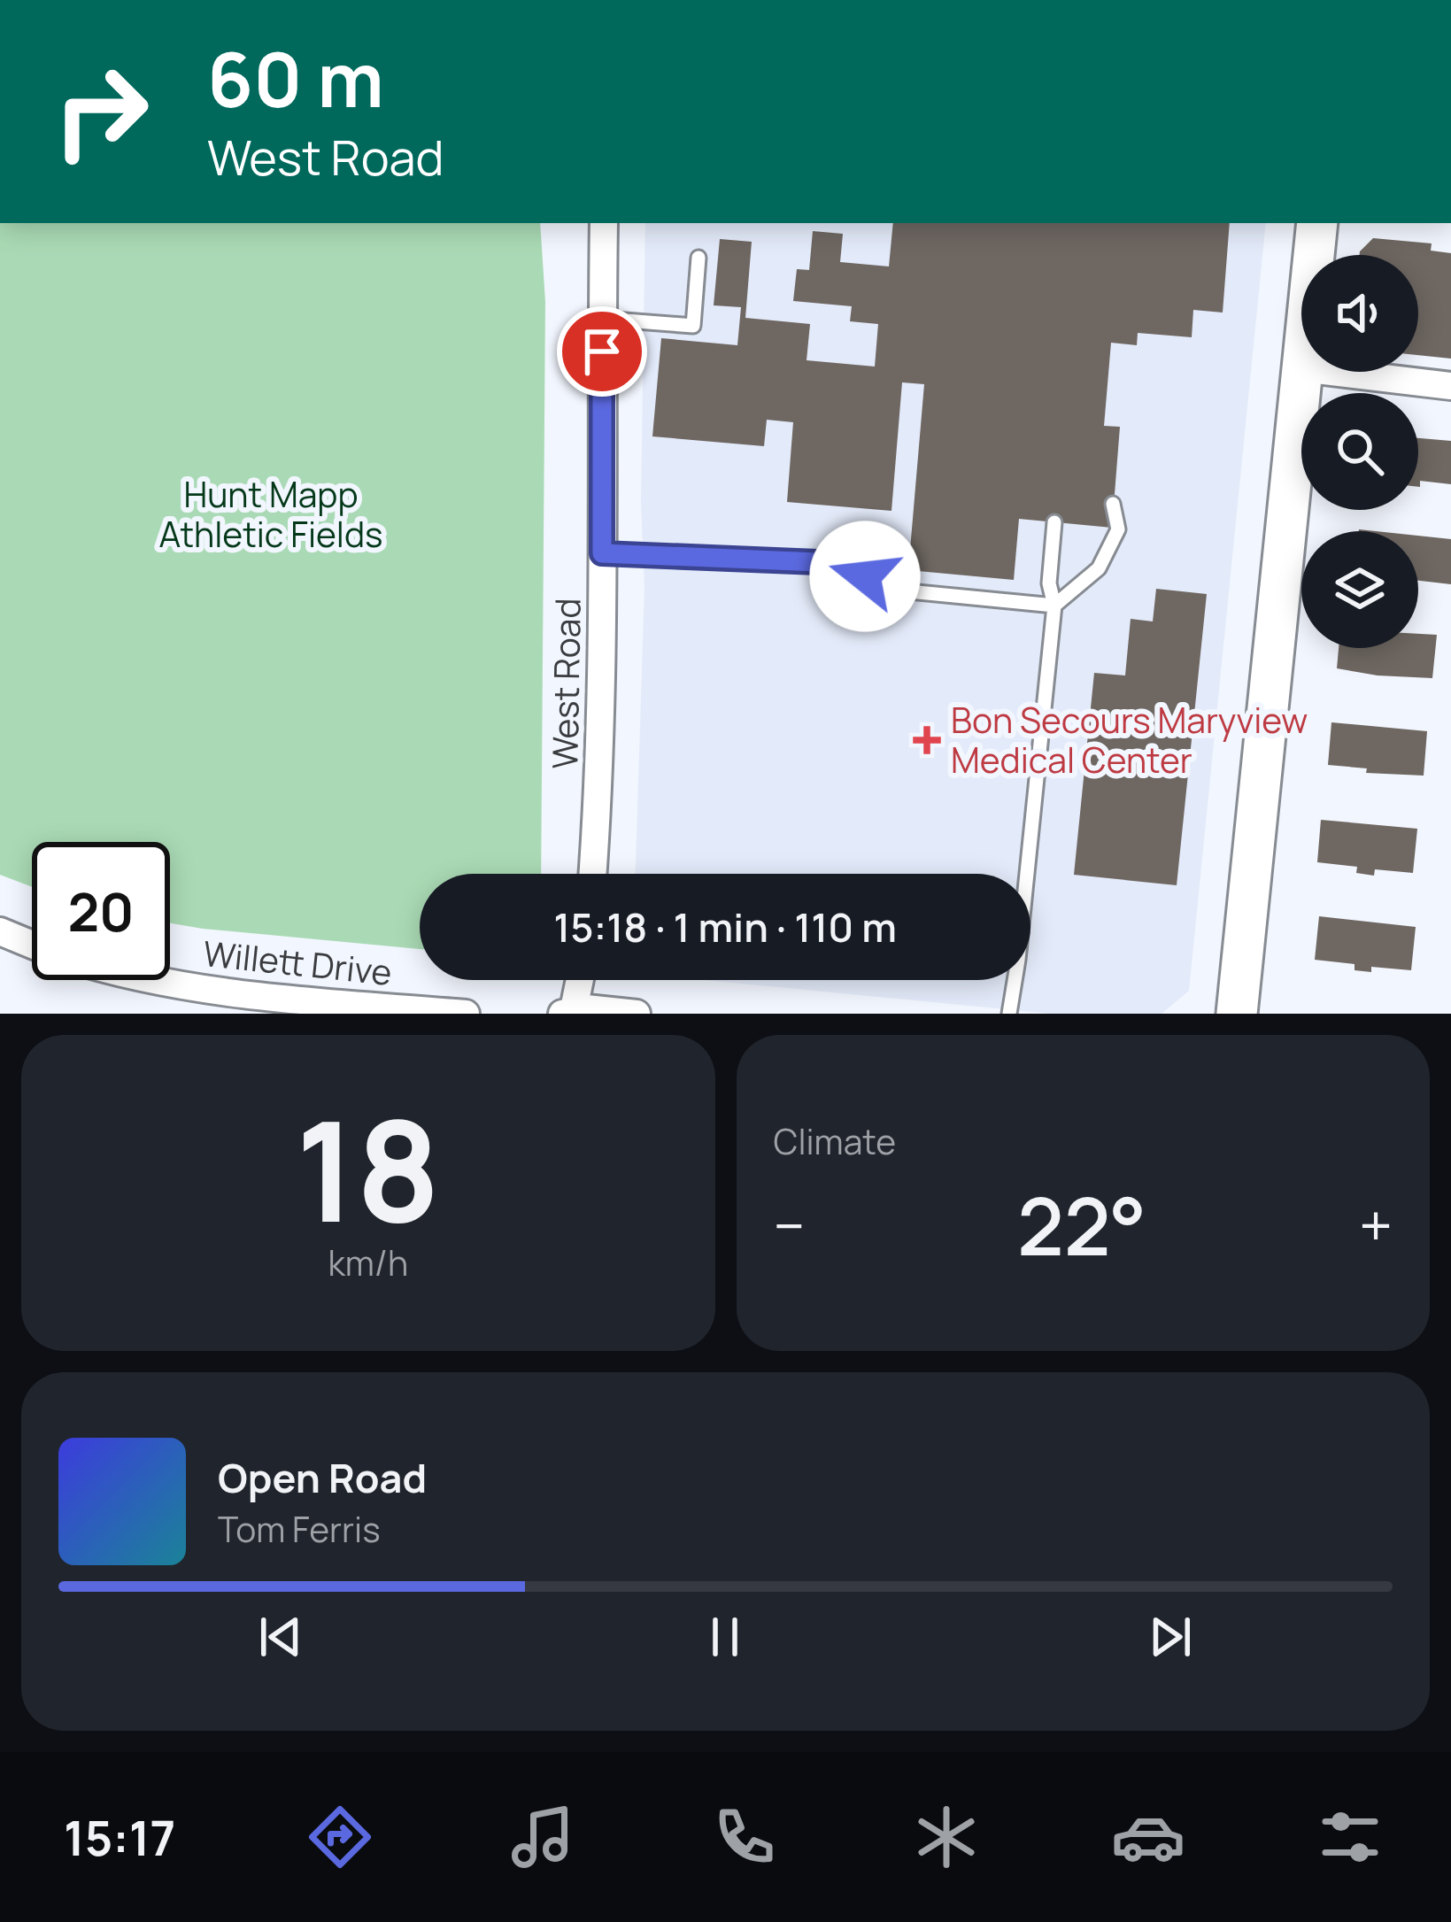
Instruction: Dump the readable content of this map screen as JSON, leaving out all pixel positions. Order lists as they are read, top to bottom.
{
  "streets": {
    "street": ["West Road", "Willett Drive"]
  },
  "parks": ["Hunt Mapp Athletic Fields"],
  "places": {
    "health": ["Bon Secours Maryview Medical Center"]
  },
  "page": {
    "turn": ["60 m", "West Road"],
    "limit": "20",
    "trip": "15:18 · 1 min · 110 m",
    "tile": [
      ["18", "km/h"],
      "Climate"
    ],
    "heat": ["−", "22°", "+"],
    "song": ["Open Road", "Tom Ferris"],
    "tabs": "15:17"
  }
}
